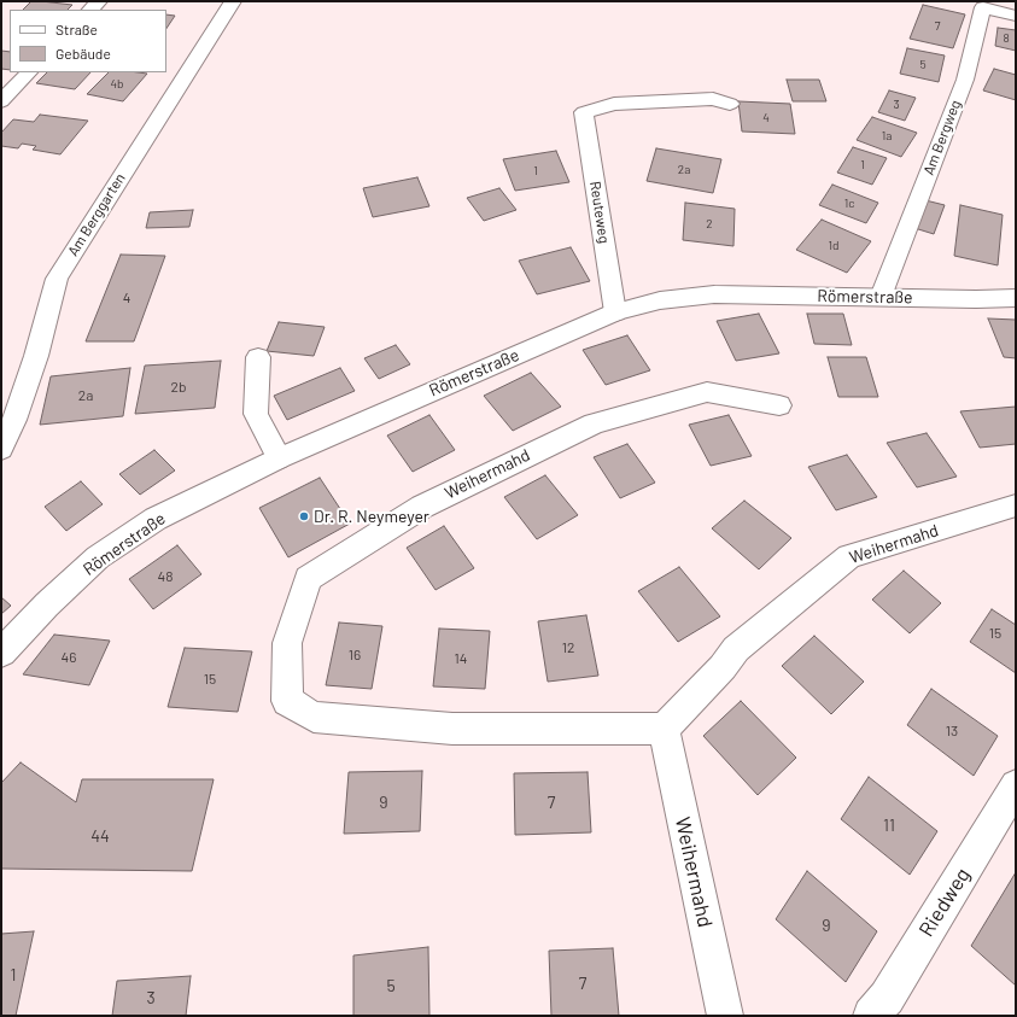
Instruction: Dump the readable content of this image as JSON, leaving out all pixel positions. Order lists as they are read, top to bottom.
{
  "streets": {
    "street": [
      "Am Bergweg",
      "Reuteweg",
      "Am Berggarten",
      "Römerstraße",
      "Weihermahd",
      "Riedweg"
    ]
  },
  "crossings": [
    ["Am Bergweg", "Römerstraße"],
    ["Reuteweg", "Römerstraße"]
  ],
  "places": ["Dr. R. Neymeyer"],
  "house_numbers": [
    "7",
    "8",
    "5",
    "4b",
    "3",
    "4",
    "1a",
    "1",
    "2a",
    "1",
    "1c",
    "2",
    "1d",
    "4",
    "2b",
    "2a",
    "48",
    "15",
    "12",
    "16",
    "46",
    "14",
    "15",
    "13",
    "9",
    "7",
    "11",
    "44",
    "9",
    "1",
    "7",
    "5",
    "3"
  ],
  "legend": ["Straße", "Gebäude"]
}
